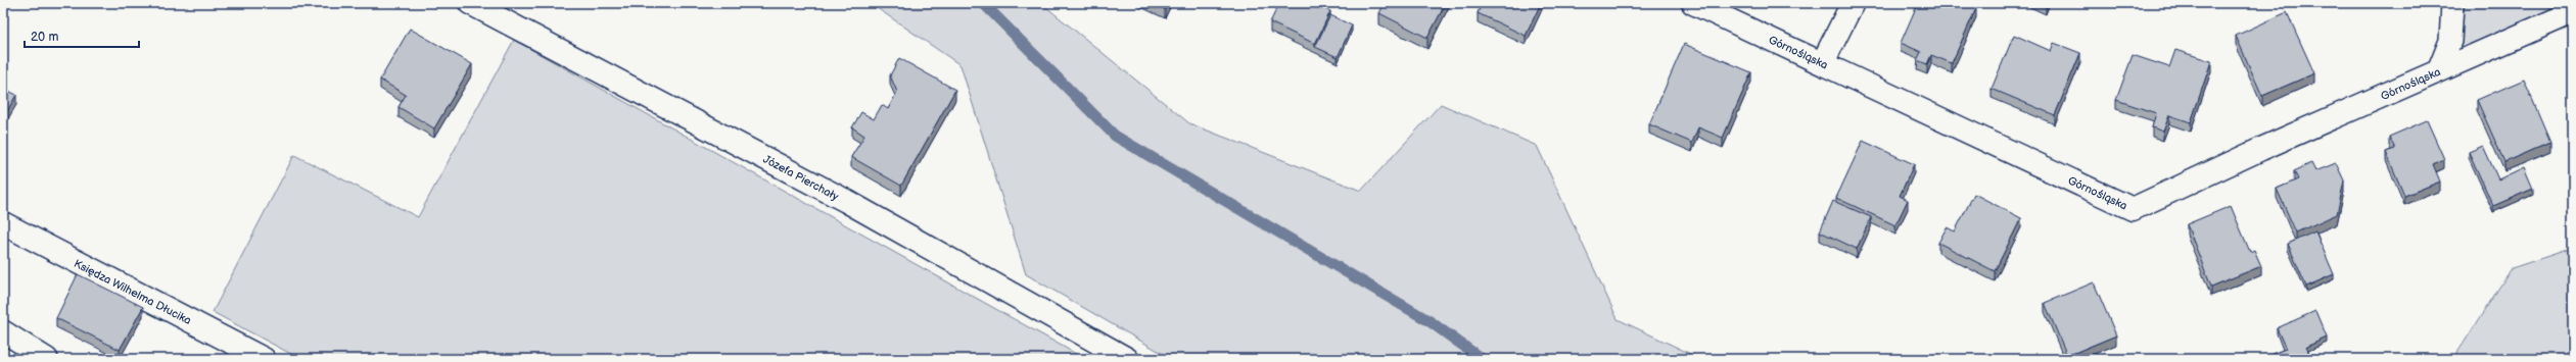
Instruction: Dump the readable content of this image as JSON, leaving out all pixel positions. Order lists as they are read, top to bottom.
{
  "streets": {
    "street": ["Górnośląska", "Józefa Pierchały", "Księdza Wilhelma Dłucika"]
  },
  "scale_bar": "20 m"
}
